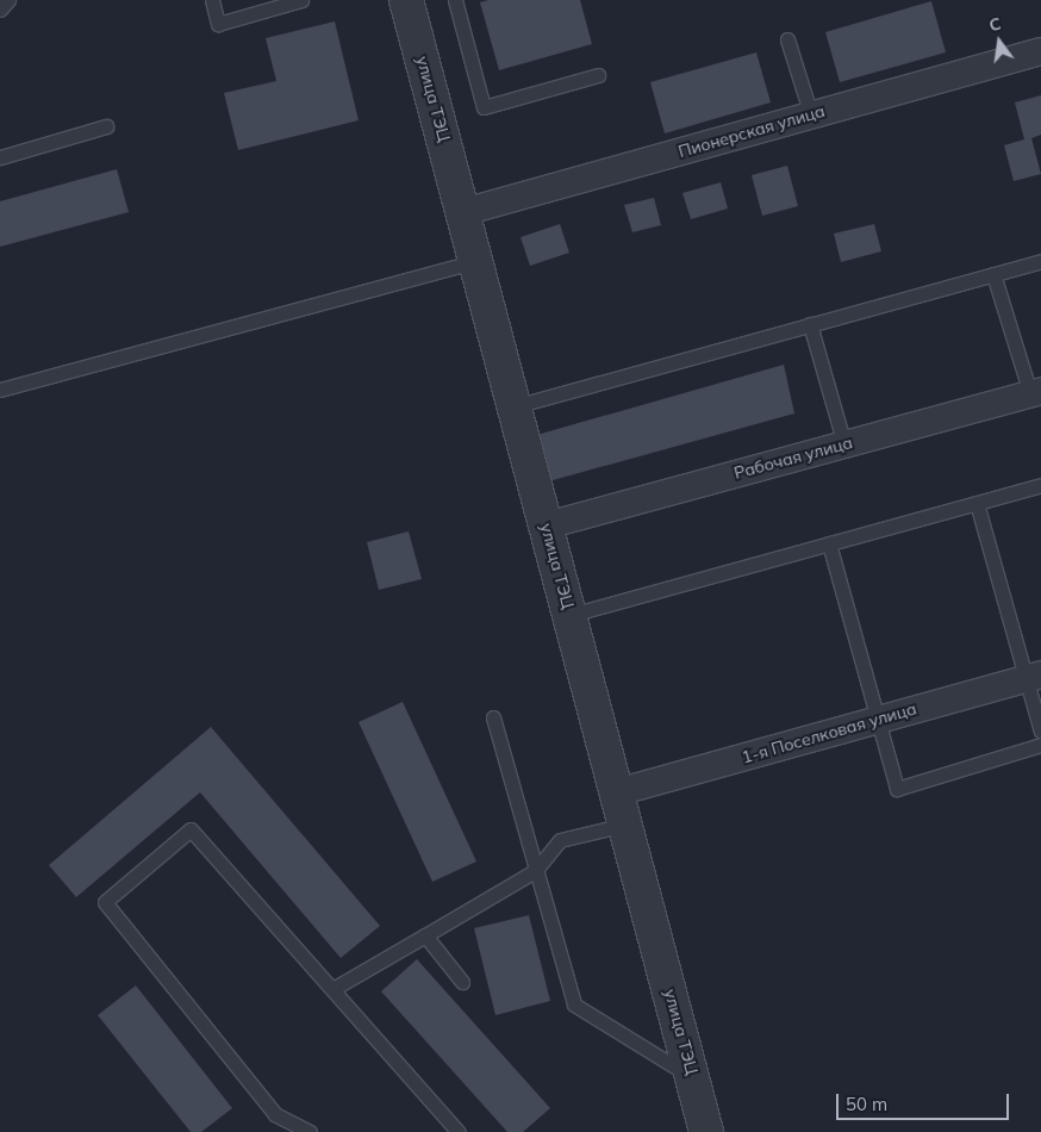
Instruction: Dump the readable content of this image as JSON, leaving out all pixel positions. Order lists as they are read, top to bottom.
{
  "streets": {
    "street": [
      "улица ТЭЦ",
      "Пионерская улица",
      "Рабочая улица",
      "1-я Поселковая улица"
    ]
  },
  "crossings": [
    ["улица ТЭЦ", "Пионерская улица"],
    ["улица ТЭЦ", "Рабочая улица"],
    ["улица ТЭЦ", "1-я Поселковая улица"]
  ],
  "scale_bar": "50 m",
  "north": "top"
}
